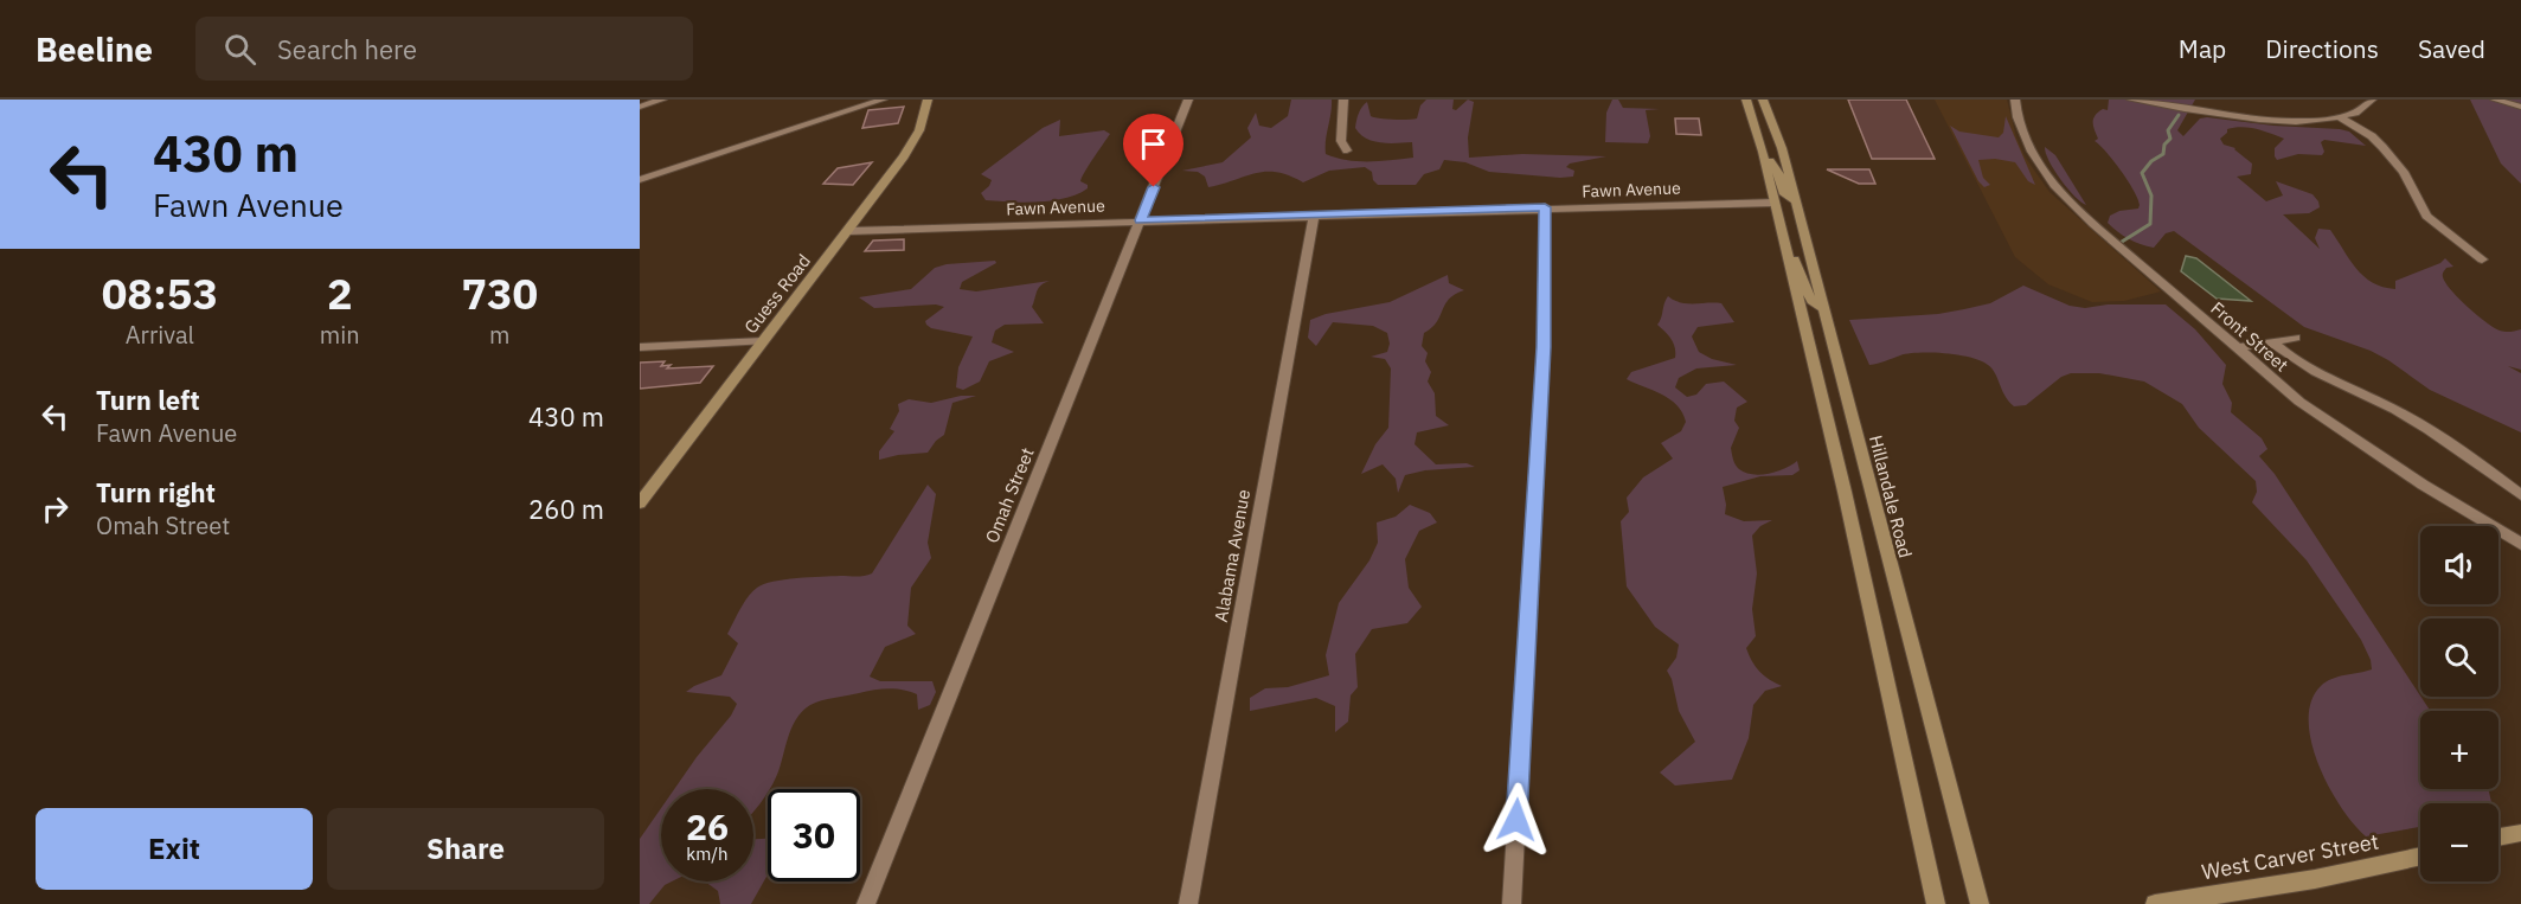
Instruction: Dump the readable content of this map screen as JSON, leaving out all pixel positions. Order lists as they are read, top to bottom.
{
  "streets": {
    "main road": ["Guess Road", "Hillandale Road", "West Carver Street"],
    "street": [
      "Fawn Avenue",
      "Front Street",
      "Omah Street",
      "Alabama Avenue"
    ]
  },
  "crossings": [
    ["Fawn Avenue", "Guess Road"],
    ["Fawn Avenue", "Omah Street"],
    ["Fawn Avenue", "Alabama Avenue"]
  ],
  "page": {
    "header": "Beeline",
    "search": "Search here",
    "nav": ["Map", "Directions", "Saved"],
    "turn": ["430 m", "Fawn Avenue"],
    "eta": [
      "08:53",
      "Arrival",
      "2",
      "min",
      "730",
      "m"
    ],
    "list": [
      {
        "name": "Turn left",
        "note": "Fawn Avenue",
        "value": "430 m"
      },
      {
        "name": "Turn right",
        "note": "Omah Street",
        "value": "260 m"
      }
    ],
    "map_buttons": ["+", "−"],
    "speed": "26 km/h",
    "limit": "30",
    "buttons": ["Exit", "Share"]
  }
}
